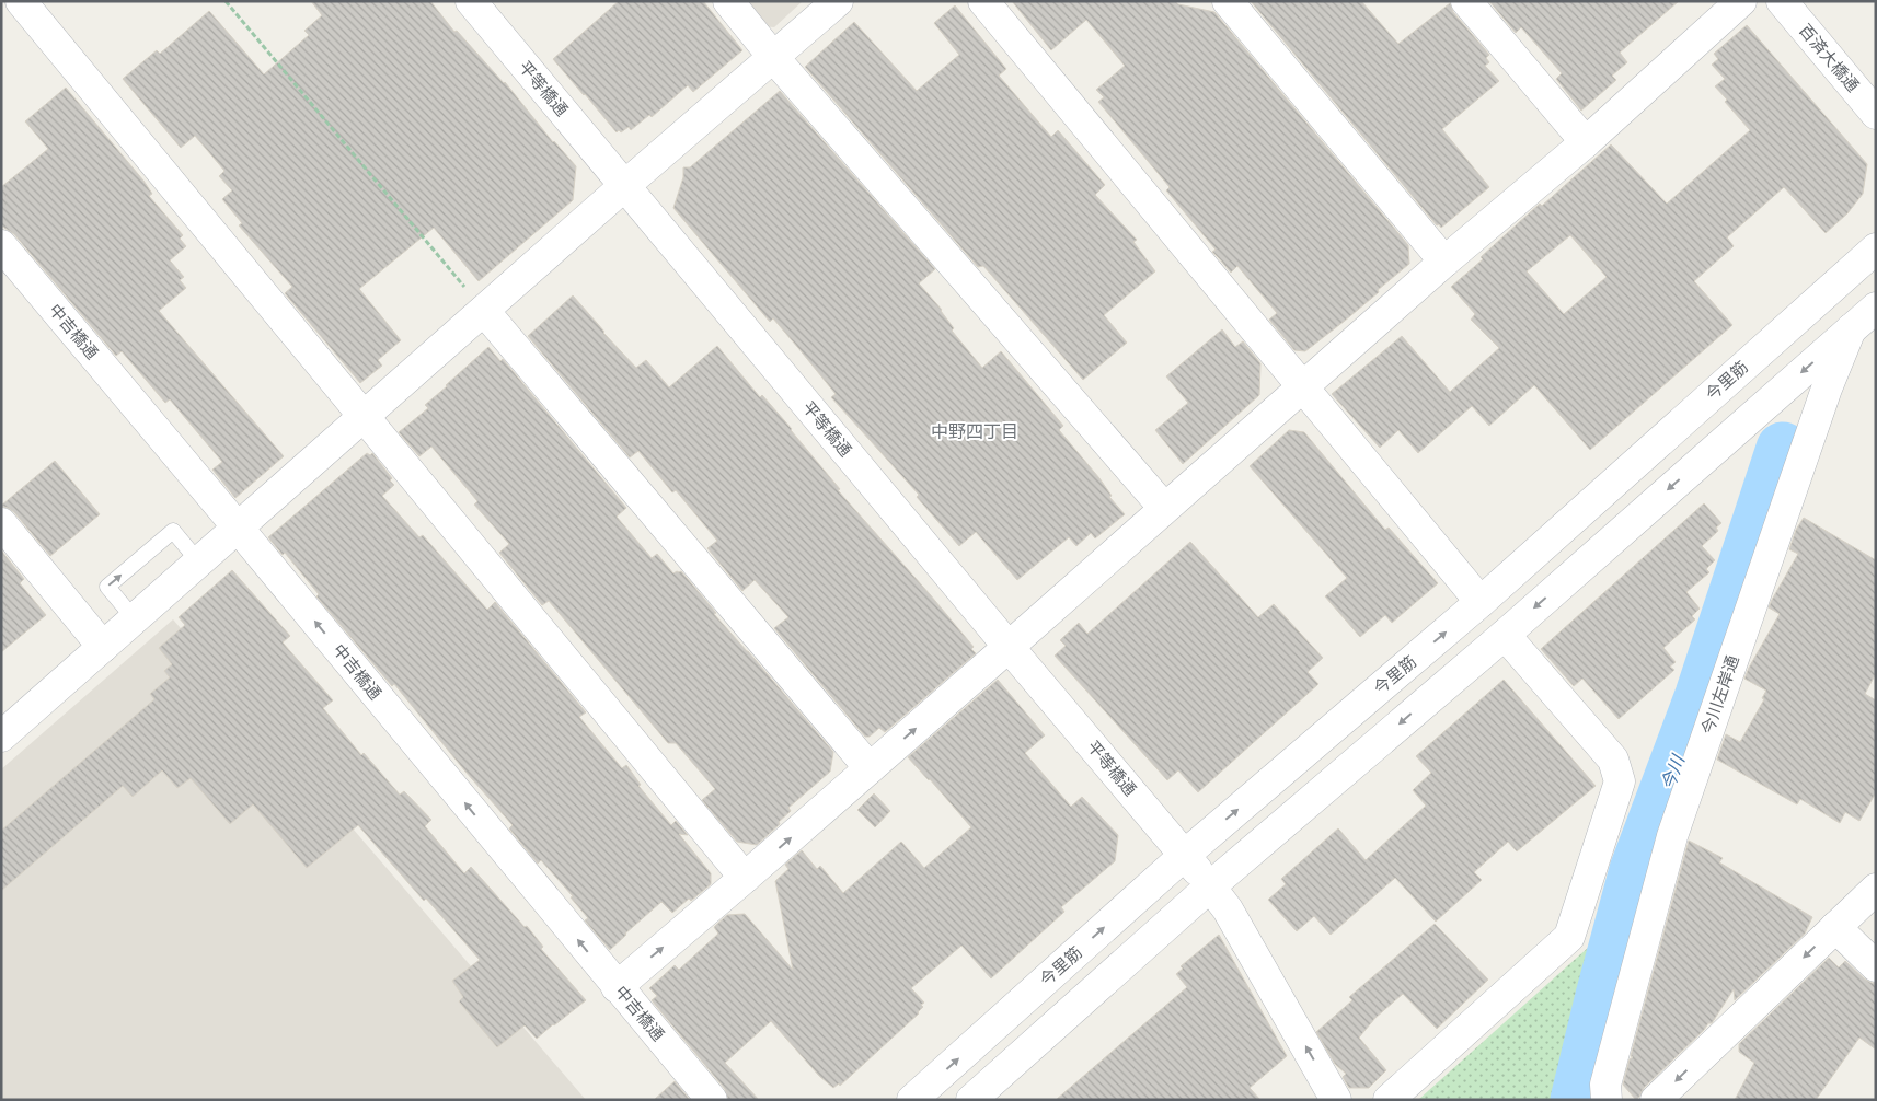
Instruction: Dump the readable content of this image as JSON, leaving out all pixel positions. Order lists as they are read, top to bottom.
{
  "streets": {
    "street": [
      "百済大橋通",
      "平等橋通",
      "中吉橋通",
      "今里筋",
      "今川左岸通"
    ]
  },
  "crossings": [
    ["平等橋通", "今里筋"]
  ],
  "districts": ["中野四丁目"],
  "water": ["今川"]
}
